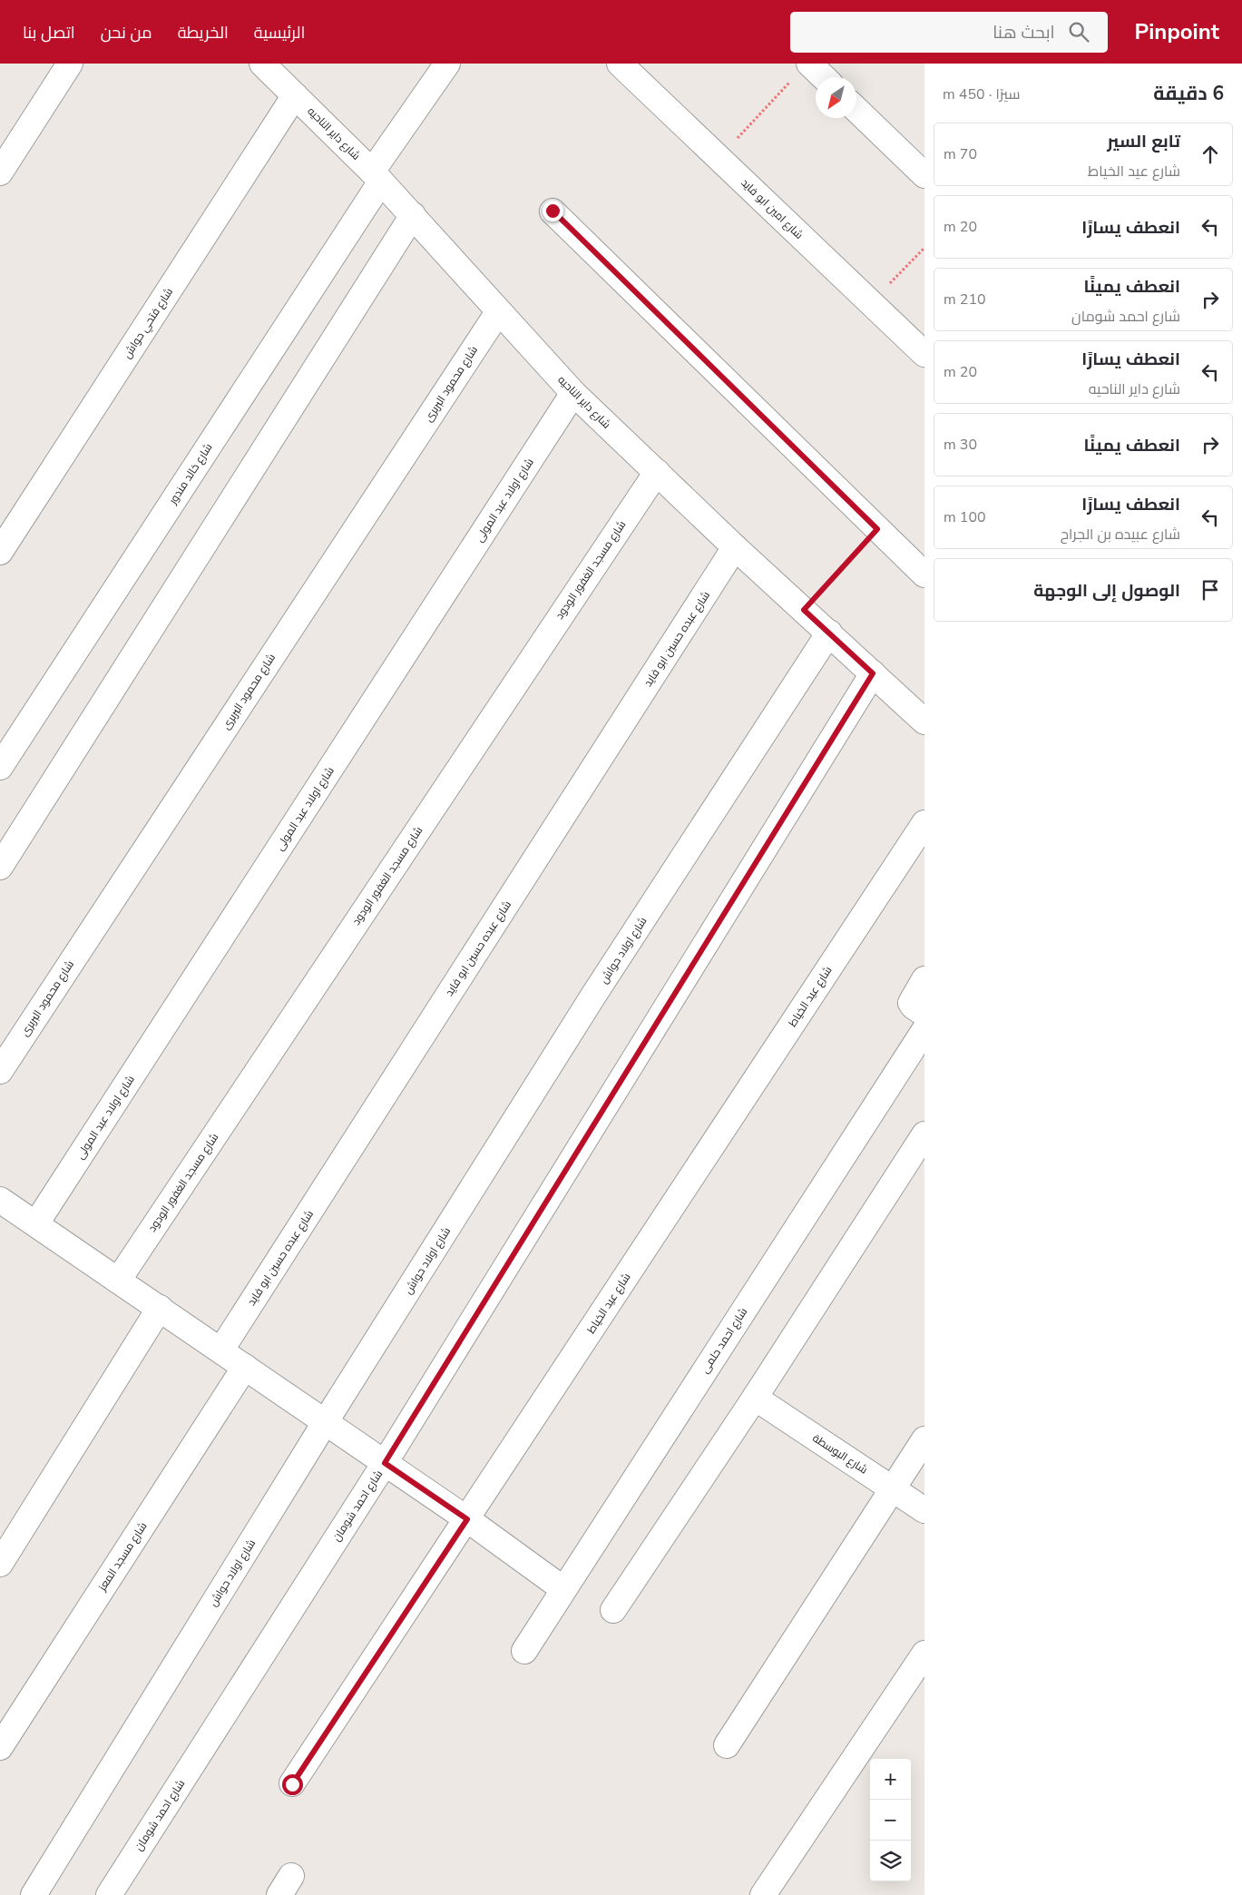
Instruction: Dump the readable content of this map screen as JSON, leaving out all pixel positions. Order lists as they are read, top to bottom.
{
  "streets": {
    "street": [
      "شارع داير الناحيه",
      "شارع امين ابو فايد",
      "شارع فتحي حواش",
      "شارع محمود البربرى",
      "شارع خالد مندور",
      "شارع اولاد عبد المولى",
      "شارع مسجد الغفور الودود",
      "شارع عبده حسين ابو فايد",
      "شارع اولاد حواش",
      "شارع عيد الخياط",
      "شارع احمد حلمى",
      "شارع البوسطة",
      "شارع احمد شومان",
      "شارع مسجد المعز"
    ]
  },
  "crossings": [
    ["شارع داير الناحيه", "شارع فتحي حواش"],
    ["شارع داير الناحيه", "شارع محمود البربرى"],
    ["شارع داير الناحيه", "شارع خالد مندور"],
    ["شارع داير الناحيه", "شارع اولاد عبد المولى"],
    ["شارع داير الناحيه", "شارع مسجد الغفور الودود"],
    ["شارع داير الناحيه", "شارع عبده حسين ابو فايد"],
    ["شارع داير الناحيه", "شارع اولاد حواش"],
    ["شارع داير الناحيه", "شارع احمد شومان"]
  ],
  "north": "bottom left",
  "page": {
    "header": "Pinpoint",
    "search": "ابحث هنا",
    "nav": [
      "الرئيسية",
      "الخريطة",
      "من نحن",
      "اتصل بنا"
    ],
    "heading": ["6 دقيقة", "سيرًا · 450 m"],
    "list": [
      ["تابع السير", "شارع عيد الخياط", "70 m"],
      ["انعطف يسارًا", "20 m"],
      ["انعطف يمينًا", "شارع احمد شومان", "210 m"],
      ["انعطف يسارًا", "شارع داير الناحيه", "20 m"],
      ["انعطف يمينًا", "30 m"],
      ["انعطف يسارًا", "شارع عبيده بن الجراح", "100 m"],
      "الوصول إلى الوجهة"
    ],
    "map_buttons": ["+", "−"]
  }
}
